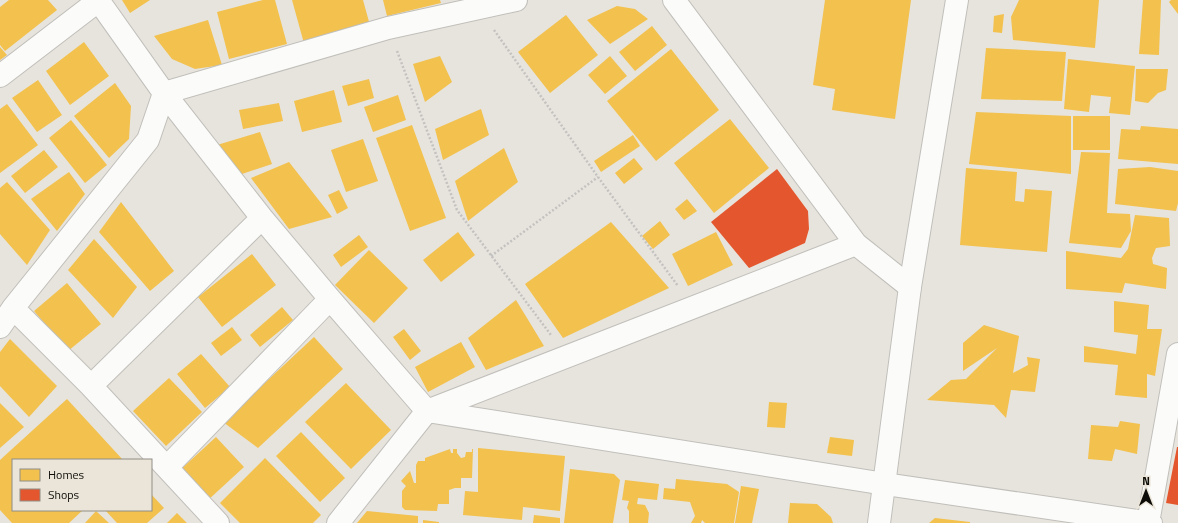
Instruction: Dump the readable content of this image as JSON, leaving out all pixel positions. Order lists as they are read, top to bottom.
{
  "legend": ["Homes", "Shops"],
  "north": "top"
}
